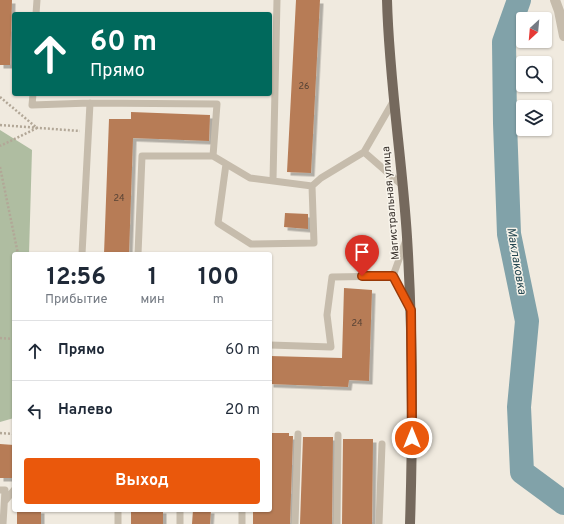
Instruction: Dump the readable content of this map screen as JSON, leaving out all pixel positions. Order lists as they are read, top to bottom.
{
  "streets": {
    "main road": ["Магистральная улица"]
  },
  "water": ["Маклаковка"],
  "house_numbers": ["26", "24", "24"],
  "north": "bottom left",
  "page": {
    "turn": ["60 m", "Прямо"],
    "eta": [
      "12:56",
      "Прибытие",
      "1",
      "мин",
      "100",
      "m"
    ],
    "list": [
      {
        "name": "Прямо",
        "value": "60 m"
      },
      {
        "name": "Налево",
        "value": "20 m"
      }
    ],
    "buttons": "Выход"
  }
}
